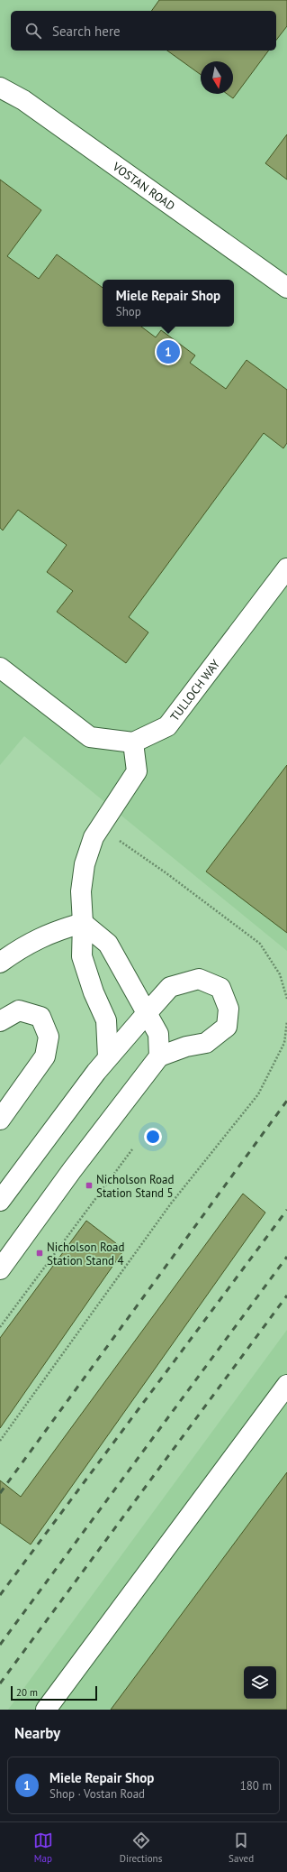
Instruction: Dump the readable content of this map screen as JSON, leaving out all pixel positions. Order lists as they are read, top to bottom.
{
  "streets": {
    "street": ["VOSTAN ROAD", "TULLOCH WAY"]
  },
  "places": {
    "transit": ["Nicholson Road Station Stand 5", "Nicholson Road Station Stand 4"]
  },
  "scale_bar": "20 m",
  "north": "bottom",
  "page": {
    "search": "Search here",
    "popup": ["Miele Repair Shop", "Shop"],
    "pins": "1",
    "scale": "20 m",
    "heading": "Nearby",
    "list": [
      {
        "mark": "1",
        "name": "Miele Repair Shop",
        "note": "Shop · Vostan Road",
        "value": "180 m"
      }
    ],
    "nav": ["Map", "Directions", "Saved"]
  }
}
